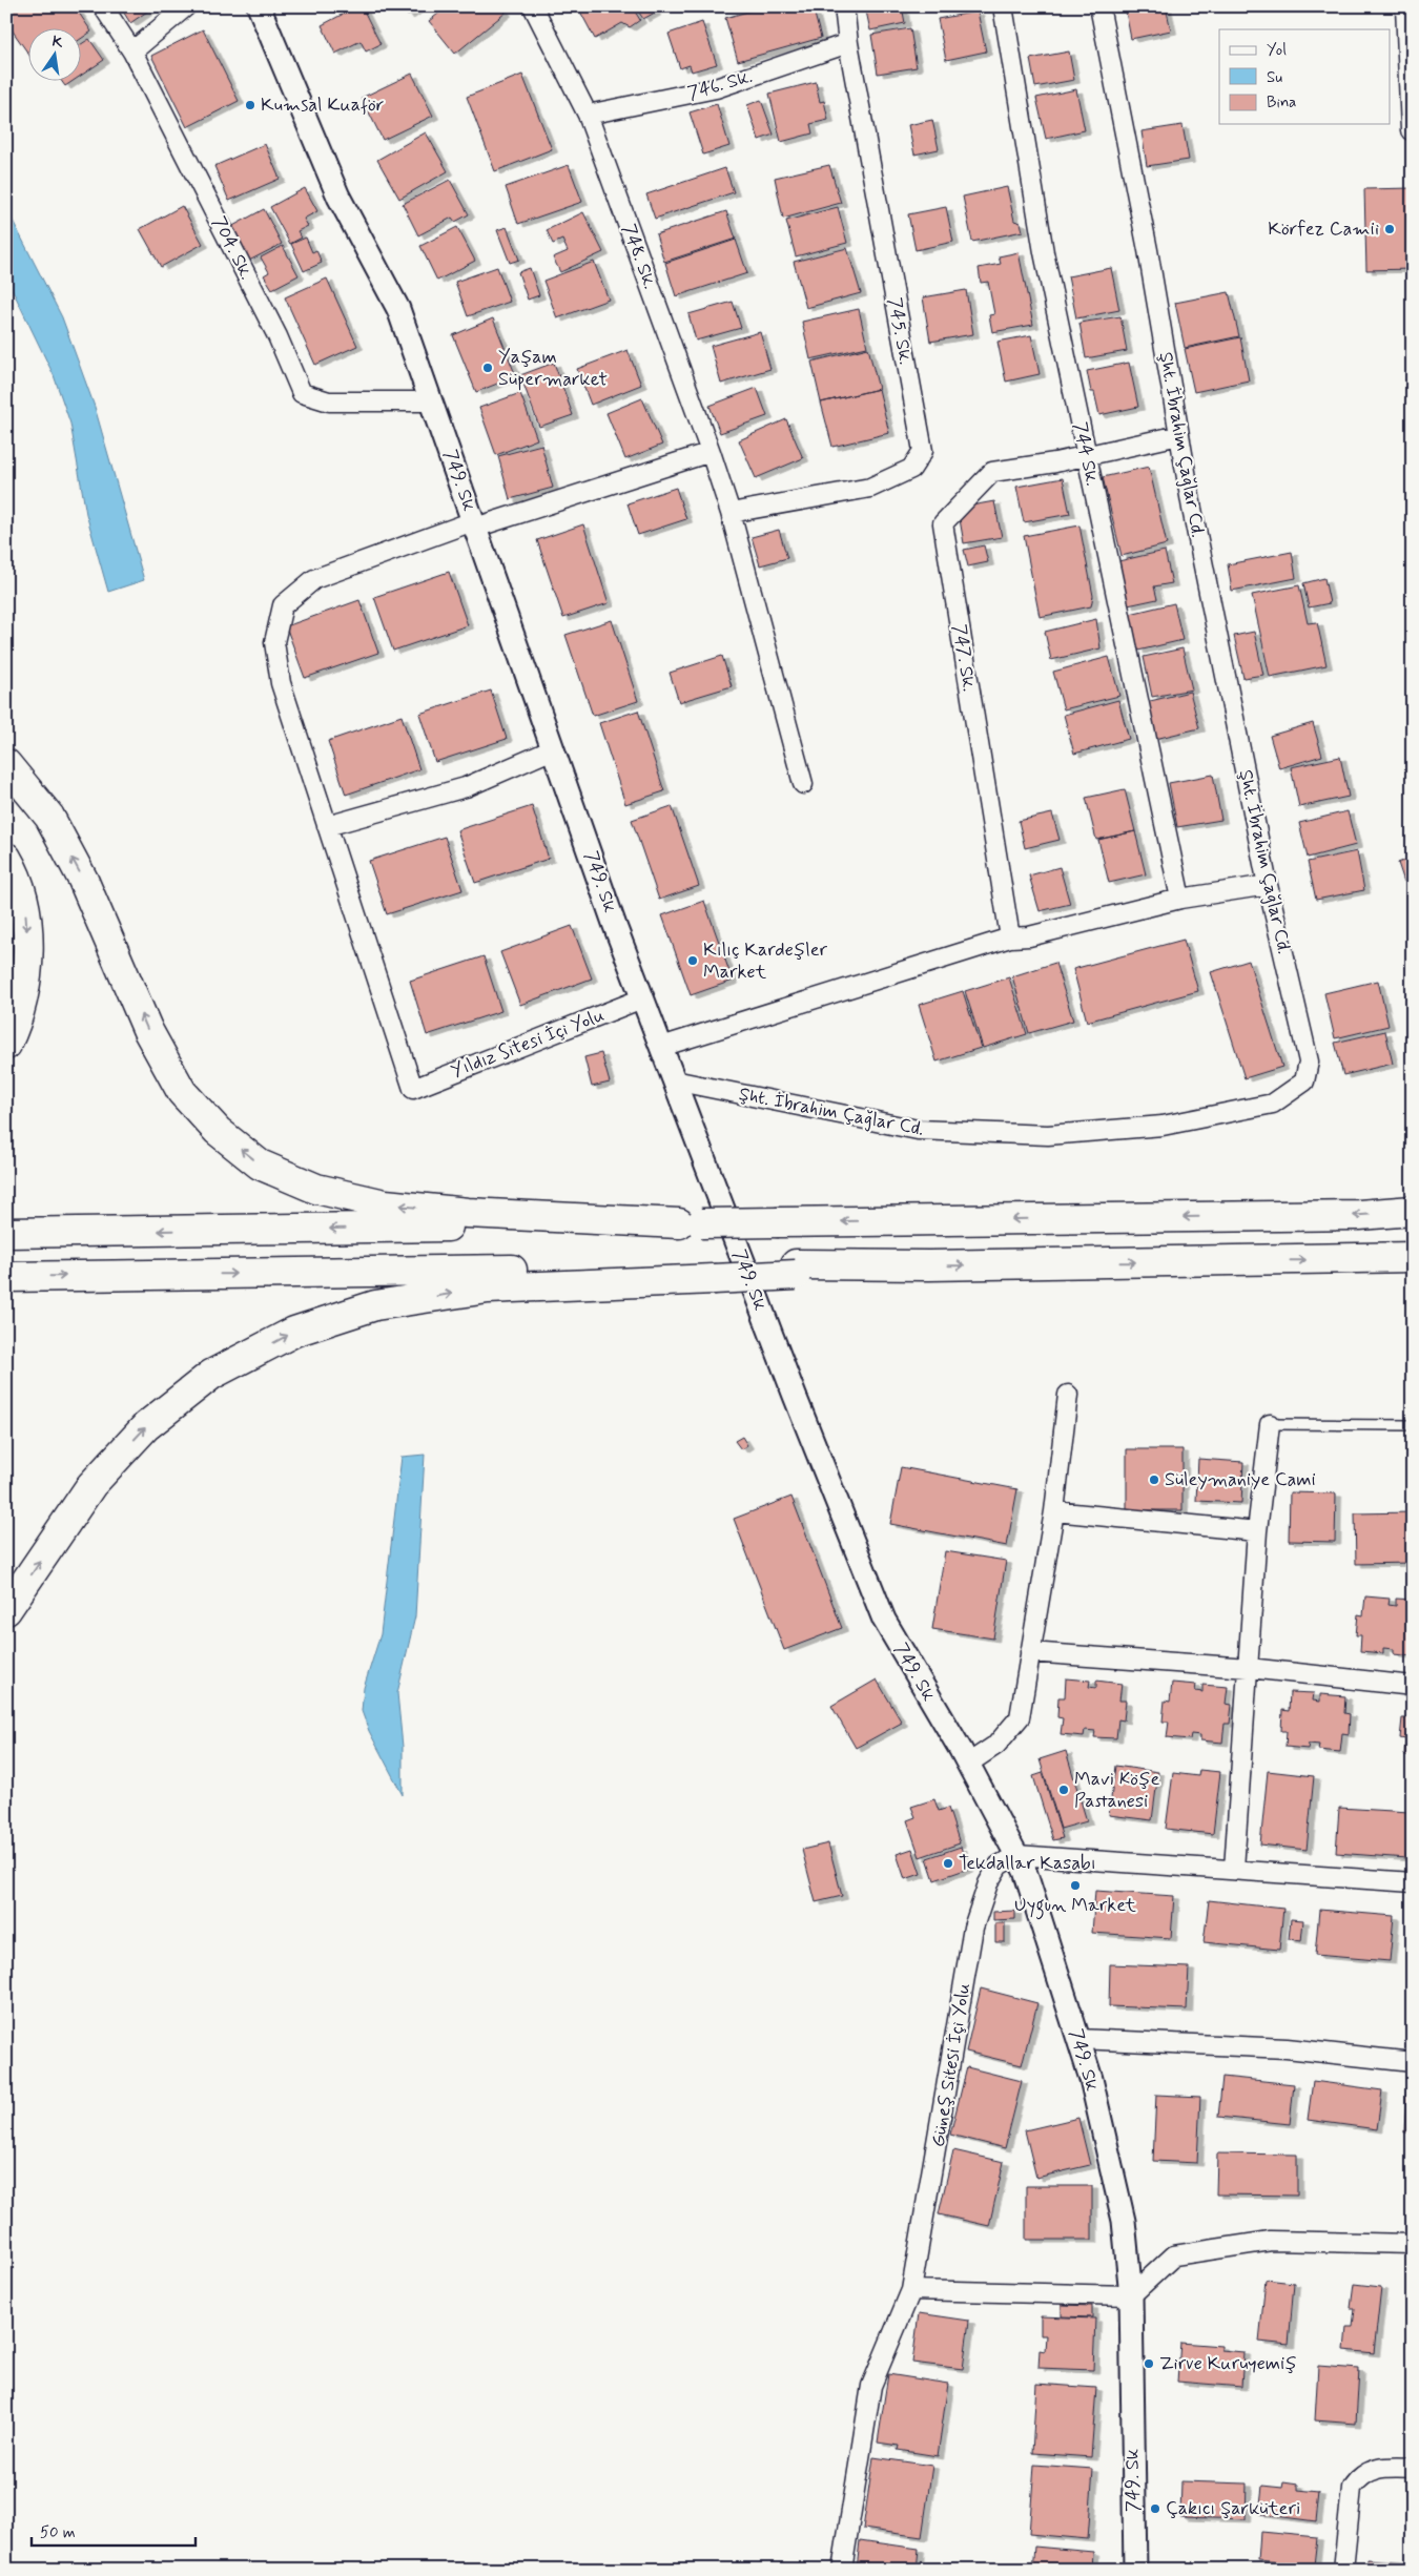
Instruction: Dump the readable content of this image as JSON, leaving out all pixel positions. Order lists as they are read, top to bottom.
{
  "streets": {
    "street": [
      "746. Sk.",
      "704. Sk.",
      "748. Sk.",
      "745. Sk.",
      "Şht. İbrahim Çağlar Cd.",
      "744 Sk.",
      "749. Sk",
      "747. Sk.",
      "Yıldız Sitesi İçi Yolu",
      "Güneş Sitesi İçi Yolu"
    ]
  },
  "crossings": [
    ["746. Sk.", "748. Sk."],
    ["746. Sk.", "745. Sk."],
    ["704. Sk.", "749. Sk"],
    ["748. Sk.", "745. Sk."],
    ["Şht. İbrahim Çağlar Cd.", "749. Sk"],
    ["744 Sk.", "747. Sk."],
    ["749. Sk", "Yıldız Sitesi İçi Yolu"],
    ["749. Sk", "Güneş Sitesi İçi Yolu"]
  ],
  "places": [
    "Kumsal Kuaför",
    "Körfez Camii",
    "Yaşam Süpermarket",
    "Kılıç Kardeşler Market",
    "Süleymaniye Cami",
    "Mavi Köşe Pastanesi",
    "Tekdallar Kasabı",
    "Uygun Market",
    "Zirve Kuruyemiş",
    "Çakıcı Şarküteri"
  ],
  "legend": ["Yol", "Su", "Bina"],
  "scale_bar": "50 m",
  "north": "top"
}
